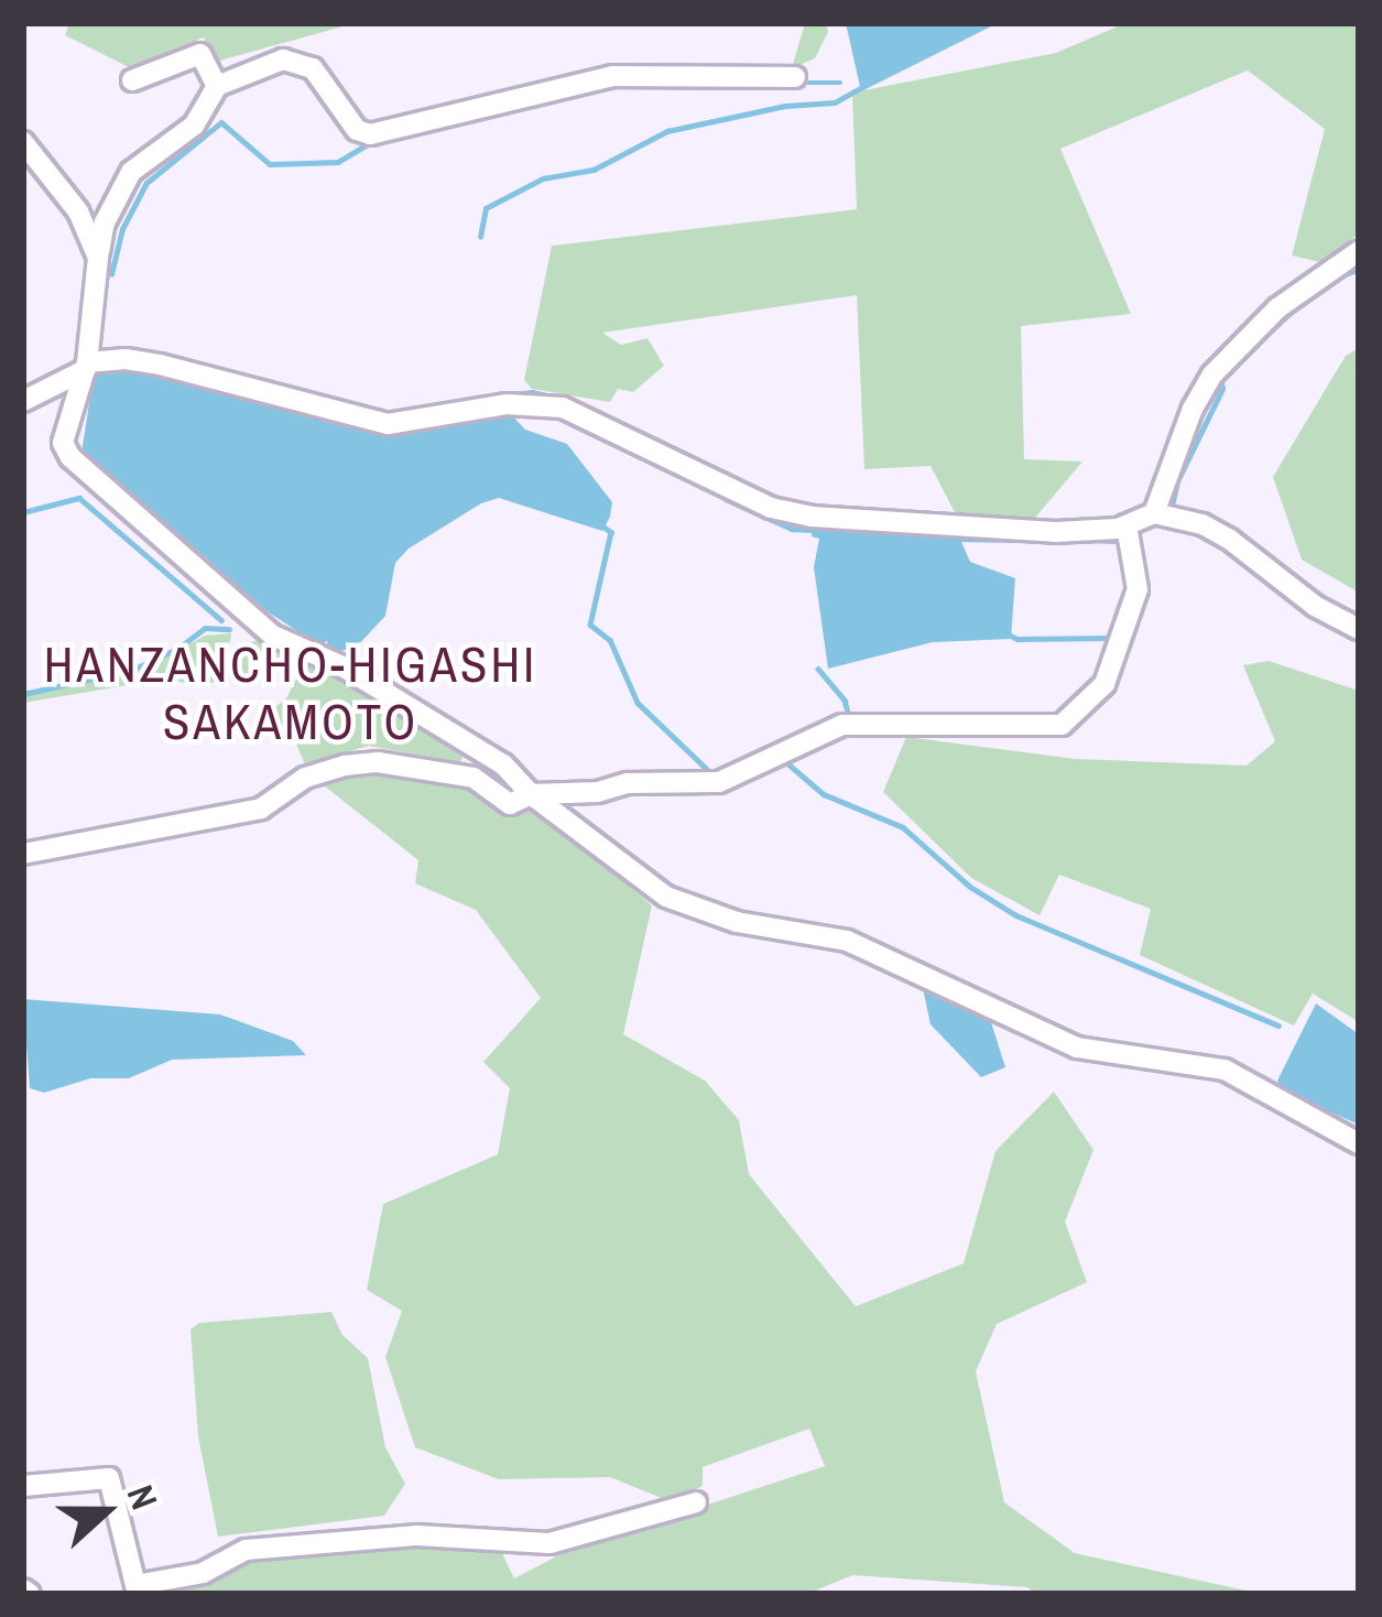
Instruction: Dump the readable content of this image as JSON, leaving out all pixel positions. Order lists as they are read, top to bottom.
{
  "districts": ["HANZANCHO-HIGASHI SAKAMOTO"],
  "north": "right"
}
